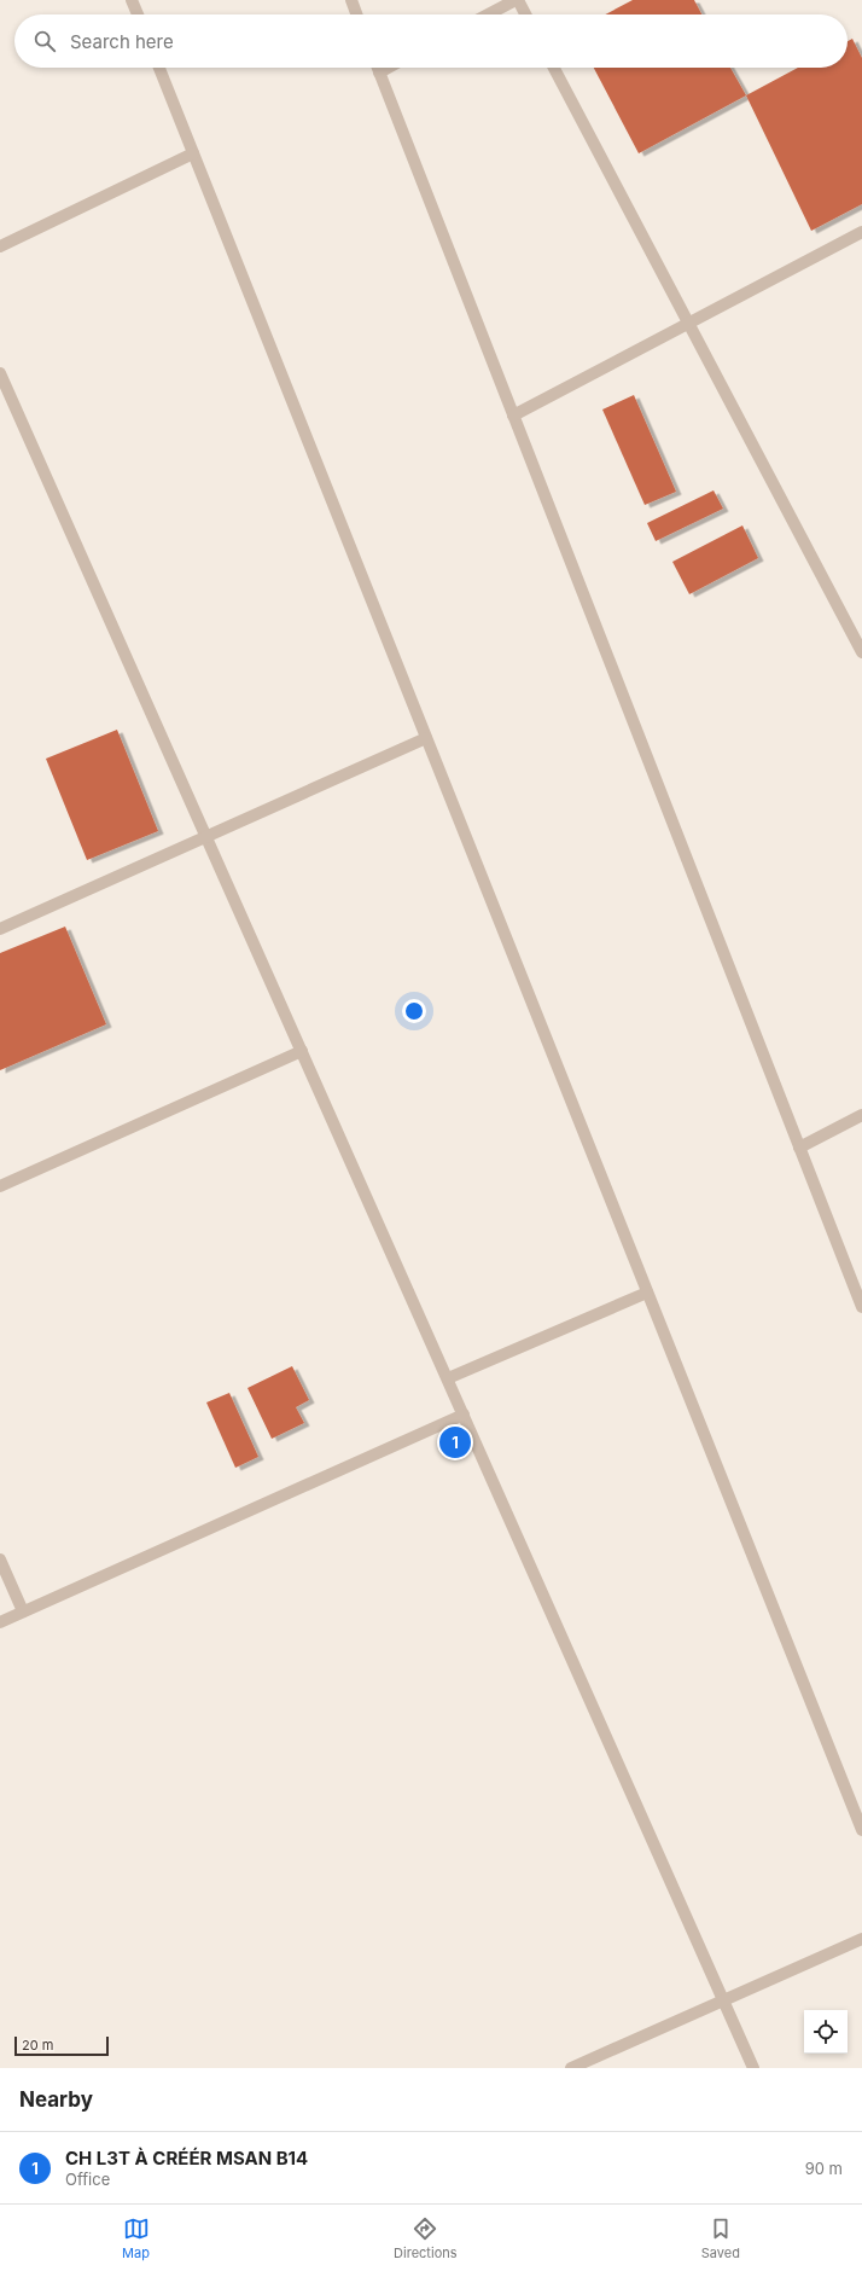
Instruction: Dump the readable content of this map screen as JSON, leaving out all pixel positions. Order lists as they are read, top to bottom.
{
  "scale_bar": "20 m",
  "page": {
    "search": "Search here",
    "pins": "1",
    "scale": "20 m",
    "heading": "Nearby",
    "list": [
      {
        "mark": "1",
        "name": "CH L3T À CRÉÉR MSAN B14",
        "note": "Office",
        "value": "90 m"
      }
    ],
    "nav": ["Map", "Directions", "Saved"]
  }
}
